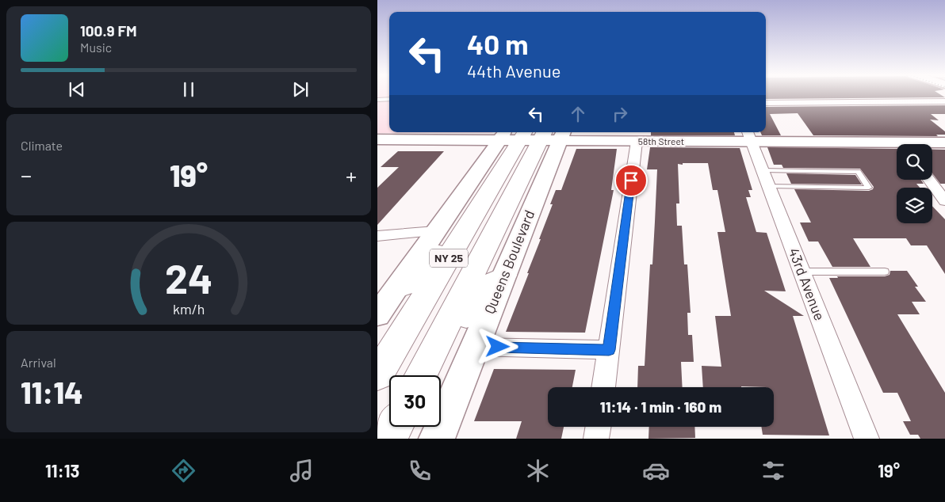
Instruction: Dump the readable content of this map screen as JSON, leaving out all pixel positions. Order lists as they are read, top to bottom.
{
  "streets": {
    "main road": ["NY 25", "Queens Boulevard"],
    "street": ["58th Street", "43rd Avenue"]
  },
  "crossings": [
    ["58th Street", "NY 25"],
    ["58th Street", "Queens Boulevard"],
    ["58th Street", "43rd Avenue"],
    ["NY 25", "Queens Boulevard"]
  ],
  "page": {
    "turn": ["40 m", "44th Avenue"],
    "song": ["100.9 FM", "Music"],
    "tile": [
      "Climate",
      ["Arrival", "11:14"]
    ],
    "heat": ["−", "19°", "+"],
    "limit": "30",
    "trip": "11:14 · 1 min · 160 m",
    "tabs": ["11:13", "19°"],
    "gauge": ["24", "km/h"]
  }
}
